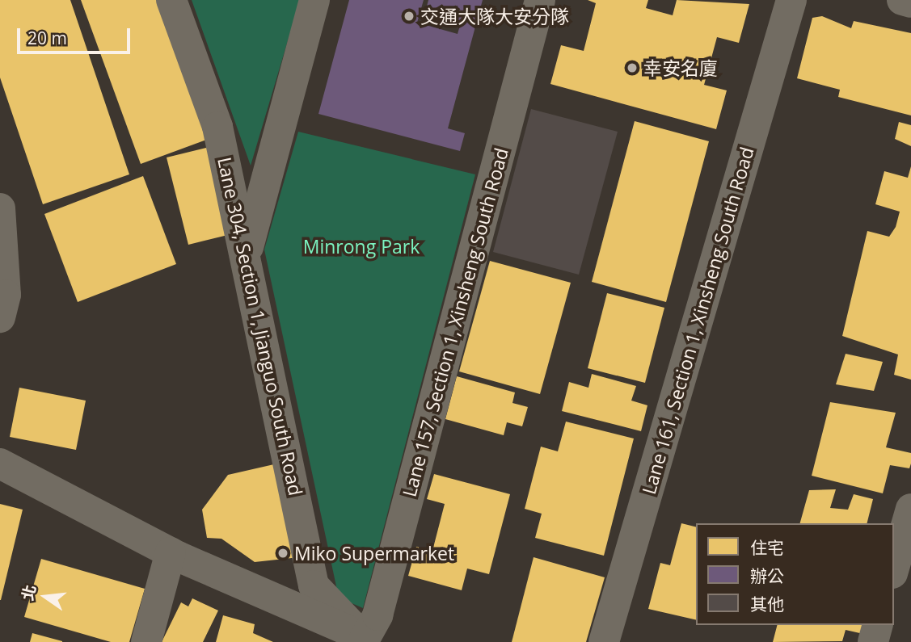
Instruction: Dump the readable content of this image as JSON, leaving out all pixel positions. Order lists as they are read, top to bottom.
{
  "streets": {
    "street": ["Lane 161, Section 1, Xinsheng South Road", "Lane 157, Section 1, Xinsheng South Road", "Lane 304, Section 1, Jianguo South Road"]
  },
  "crossings": [
    ["Lane 157, Section 1, Xinsheng South Road", "Lane 304, Section 1, Jianguo South Road"]
  ],
  "parks": ["Minrong Park"],
  "places": ["交通大隊大安分隊", "幸安名廈", "Miko Supermarket"],
  "legend": ["住宅", "辦公", "其他"],
  "scale_bar": "20 m",
  "north": "left"
}
